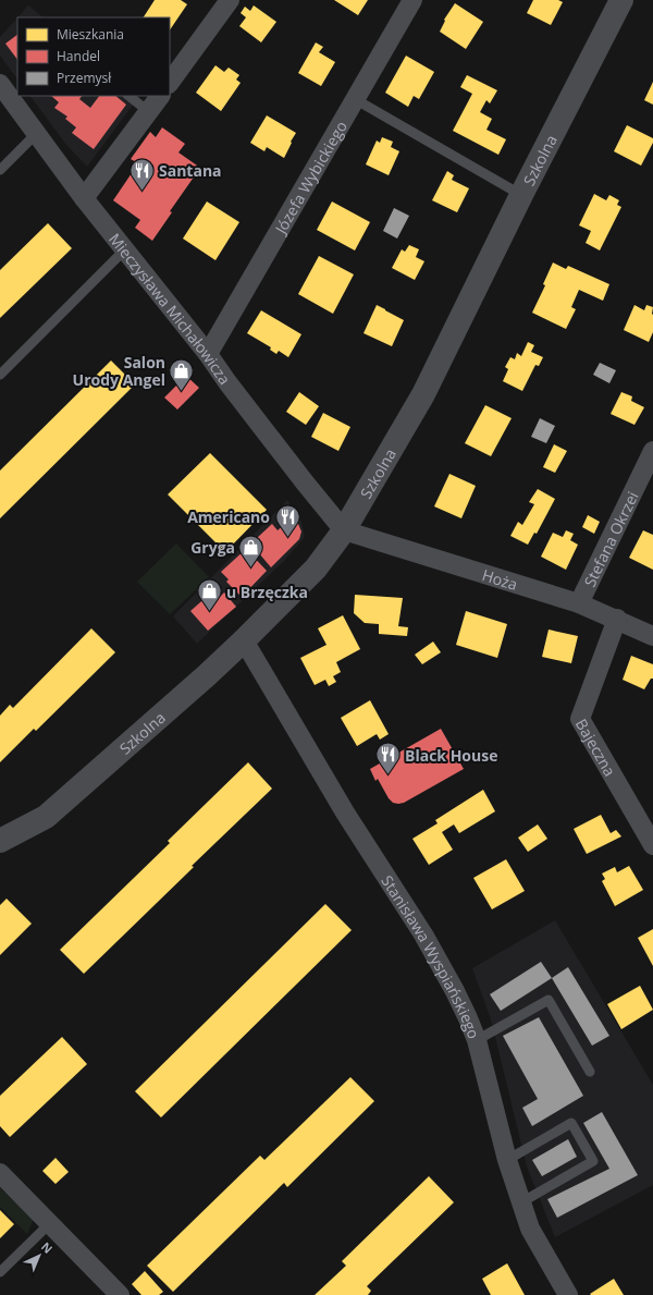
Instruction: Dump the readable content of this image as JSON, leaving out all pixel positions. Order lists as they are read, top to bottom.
{
  "streets": {
    "street": [
      "Szkolna",
      "Józefa Wybickiego",
      "Mieczysława Michałowicza",
      "Stefana Okrzei",
      "Hoża",
      "Bajeczna",
      "Stanisława Wyspiańskiego"
    ]
  },
  "crossings": [
    ["Szkolna", "Mieczysława Michałowicza"],
    ["Szkolna", "Hoża"],
    ["Szkolna", "Stanisława Wyspiańskiego"],
    ["Józefa Wybickiego", "Mieczysława Michałowicza"],
    ["Mieczysława Michałowicza", "Hoża"],
    ["Stefana Okrzei", "Hoża"],
    ["Hoża", "Bajeczna"]
  ],
  "places": {
    "restaurant": ["Santana", "Americano", "Black House"],
    "shop": ["Salon Urody Angel", "Gryga", "u Brzęczka"]
  },
  "legend": ["Mieszkania", "Handel", "Przemysł"],
  "north": "top right"
}
